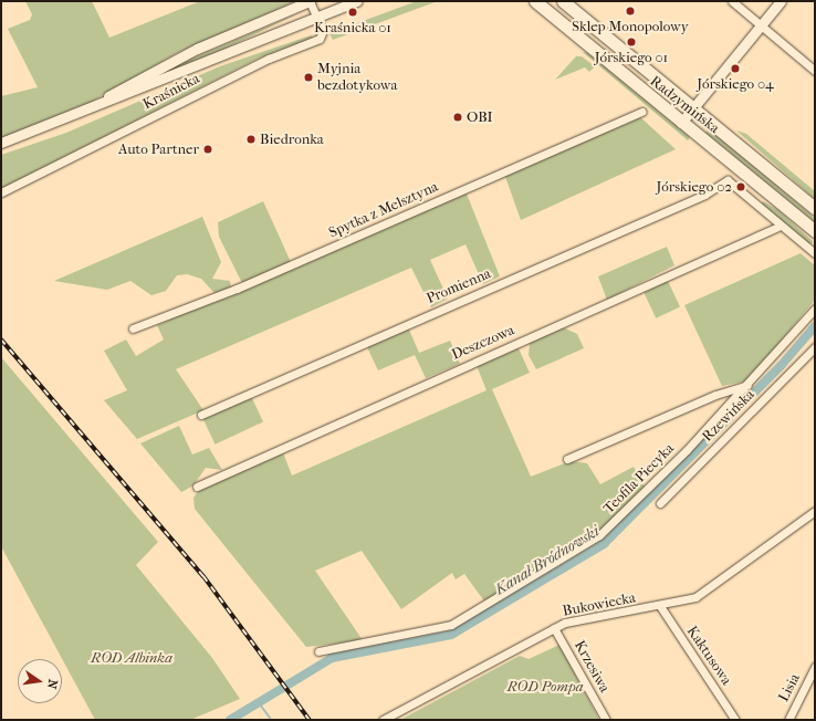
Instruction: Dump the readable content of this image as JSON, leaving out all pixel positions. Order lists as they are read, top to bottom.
{
  "streets": {
    "main road": ["Radzymińska"],
    "street": [
      "Kraśnicka",
      "Spytka z Melsztyna",
      "Promienna",
      "Deszczowa",
      "Rzewińska",
      "Teofila Piecyka",
      "Bukowiecka",
      "Kaktusowa",
      "Krzesiwa",
      "Lisia"
    ]
  },
  "crossings": [
    ["Promienna", "Deszczowa"],
    ["Bukowiecka", "Kaktusowa"],
    ["Bukowiecka", "Krzesiwa"]
  ],
  "water": ["Kanał Bródnowski"],
  "parks": ["ROD Albinka", "ROD Pompa"],
  "places": [
    "Sklep Monopolowy",
    "Kraśnicka 01",
    "Jórskiego 01",
    "Jórskiego 04",
    "Myjnia bezdotykowa",
    "OBI",
    "Biedronka",
    "Auto Partner",
    "Jórskiego 02"
  ],
  "north": "right"
}
